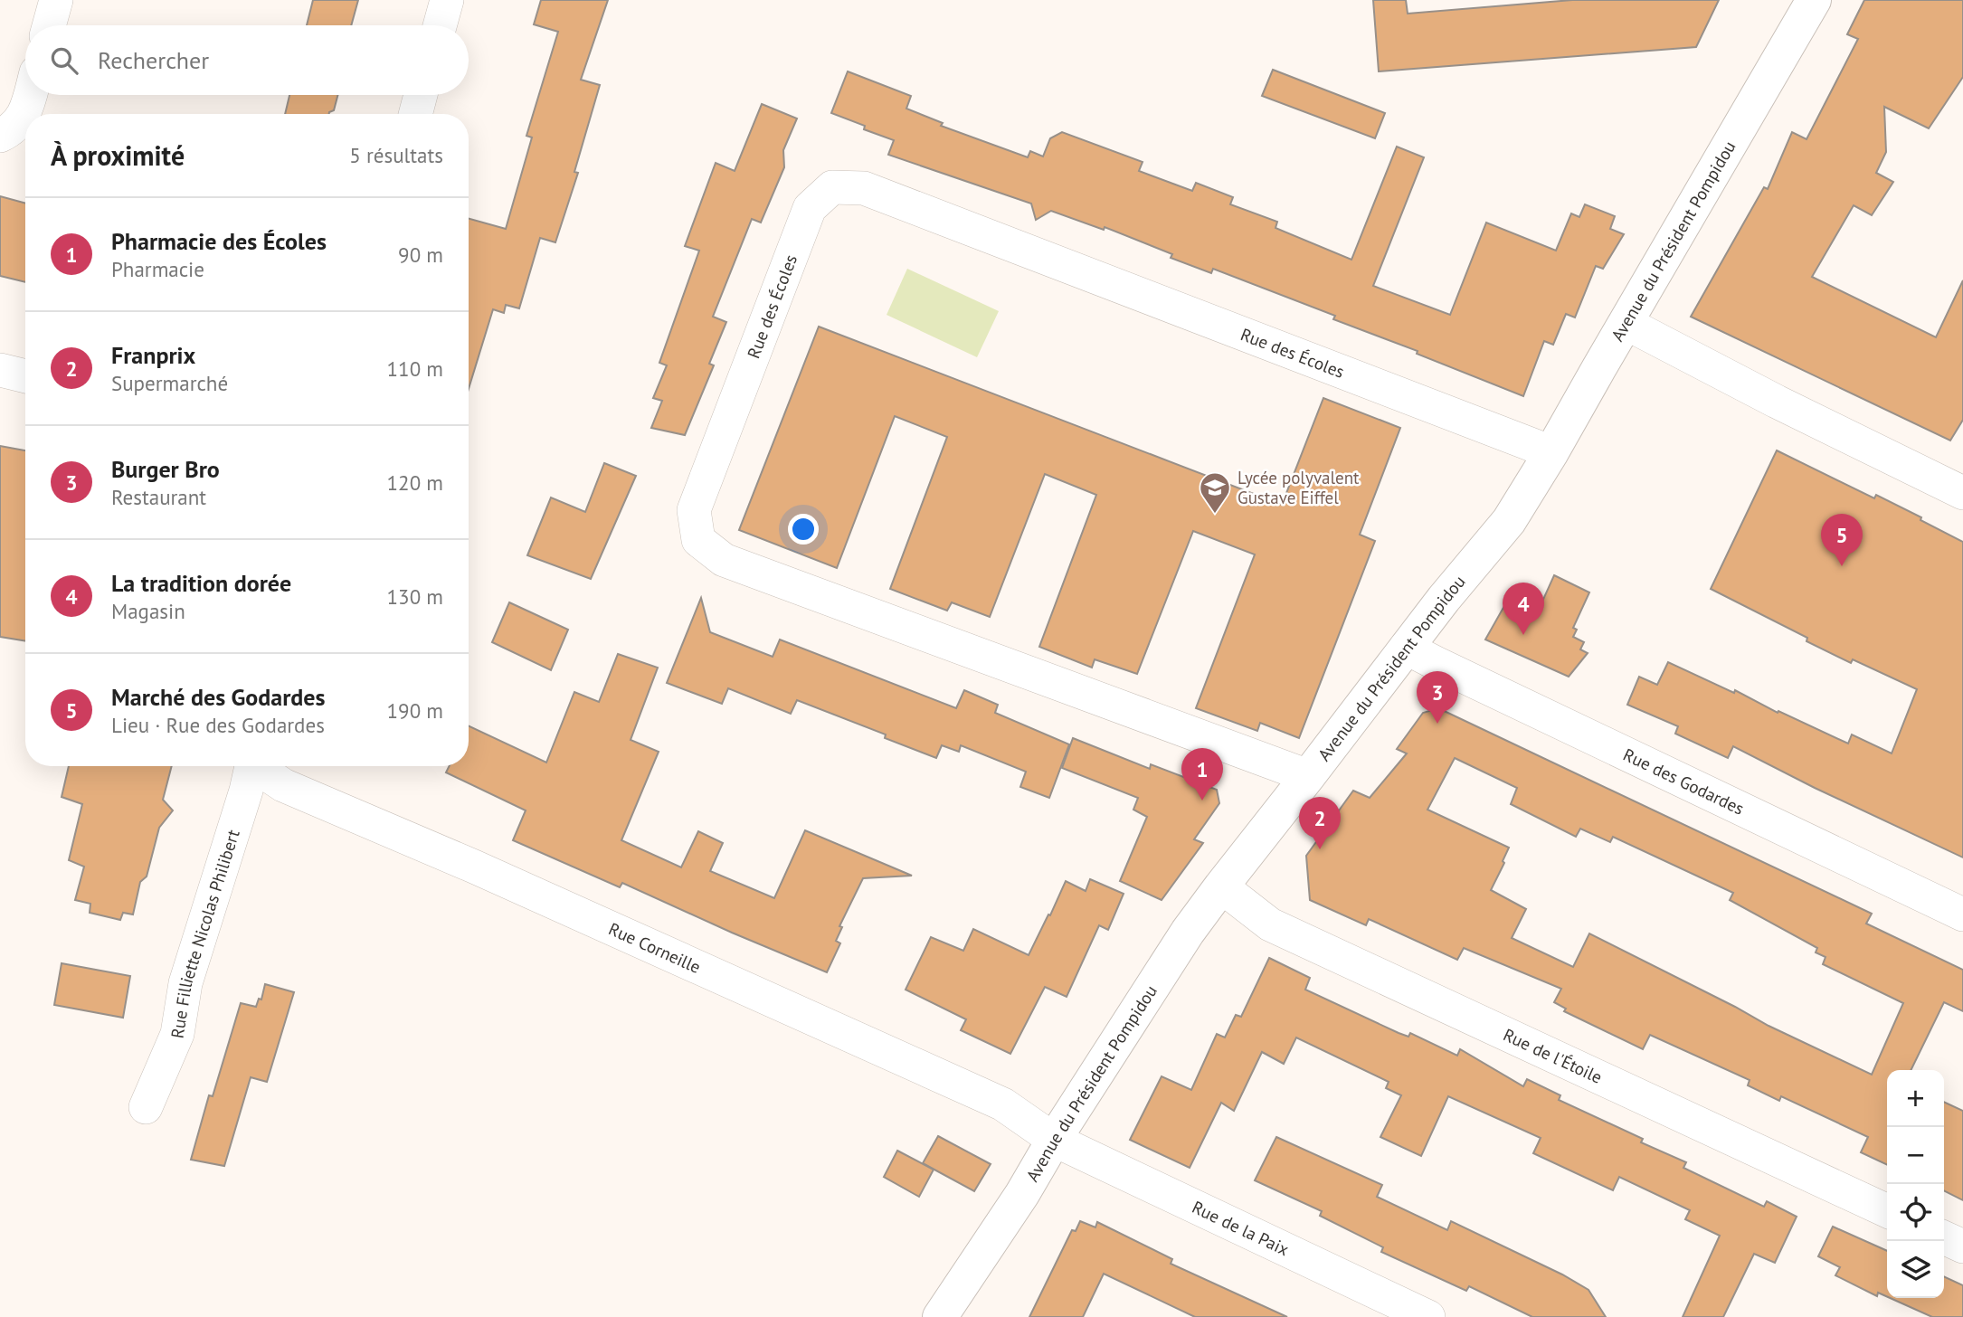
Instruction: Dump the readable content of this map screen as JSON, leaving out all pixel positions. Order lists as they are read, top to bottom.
{
  "streets": {
    "street": [
      "Avenue du Président Pompidou",
      "Rue des Écoles",
      "Rue des Godardes",
      "Rue Filliette Nicolas Philibert",
      "Rue Corneille",
      "Rue de l'Étoile",
      "Rue de la Paix"
    ]
  },
  "crossings": [
    ["Avenue du Président Pompidou", "Rue des Écoles"],
    ["Avenue du Président Pompidou", "Rue des Godardes"],
    ["Avenue du Président Pompidou", "Rue Corneille"],
    ["Avenue du Président Pompidou", "Rue de l'Étoile"],
    ["Avenue du Président Pompidou", "Rue de la Paix"],
    ["Rue Corneille", "Rue de la Paix"]
  ],
  "places": {
    "school or university": ["Lycée polyvalent Gustave Eiffel"]
  },
  "page": {
    "search": "Rechercher",
    "heading": ["À proximité", "5 résultats"],
    "list": [
      {
        "mark": "1",
        "name": "Pharmacie des Écoles",
        "note": "Pharmacie",
        "value": "90 m"
      },
      {
        "mark": "2",
        "name": "Franprix",
        "note": "Supermarché",
        "value": "110 m"
      },
      {
        "mark": "3",
        "name": "Burger Bro",
        "note": "Restaurant",
        "value": "120 m"
      },
      {
        "mark": "4",
        "name": "La tradition dorée",
        "note": "Magasin",
        "value": "130 m"
      },
      {
        "mark": "5",
        "name": "Marché des Godardes",
        "note": "Lieu · Rue des Godardes",
        "value": "190 m"
      }
    ],
    "pins": [
      "5",
      "4",
      "3",
      "1",
      "2"
    ],
    "map_buttons": ["+", "−"]
  }
}
